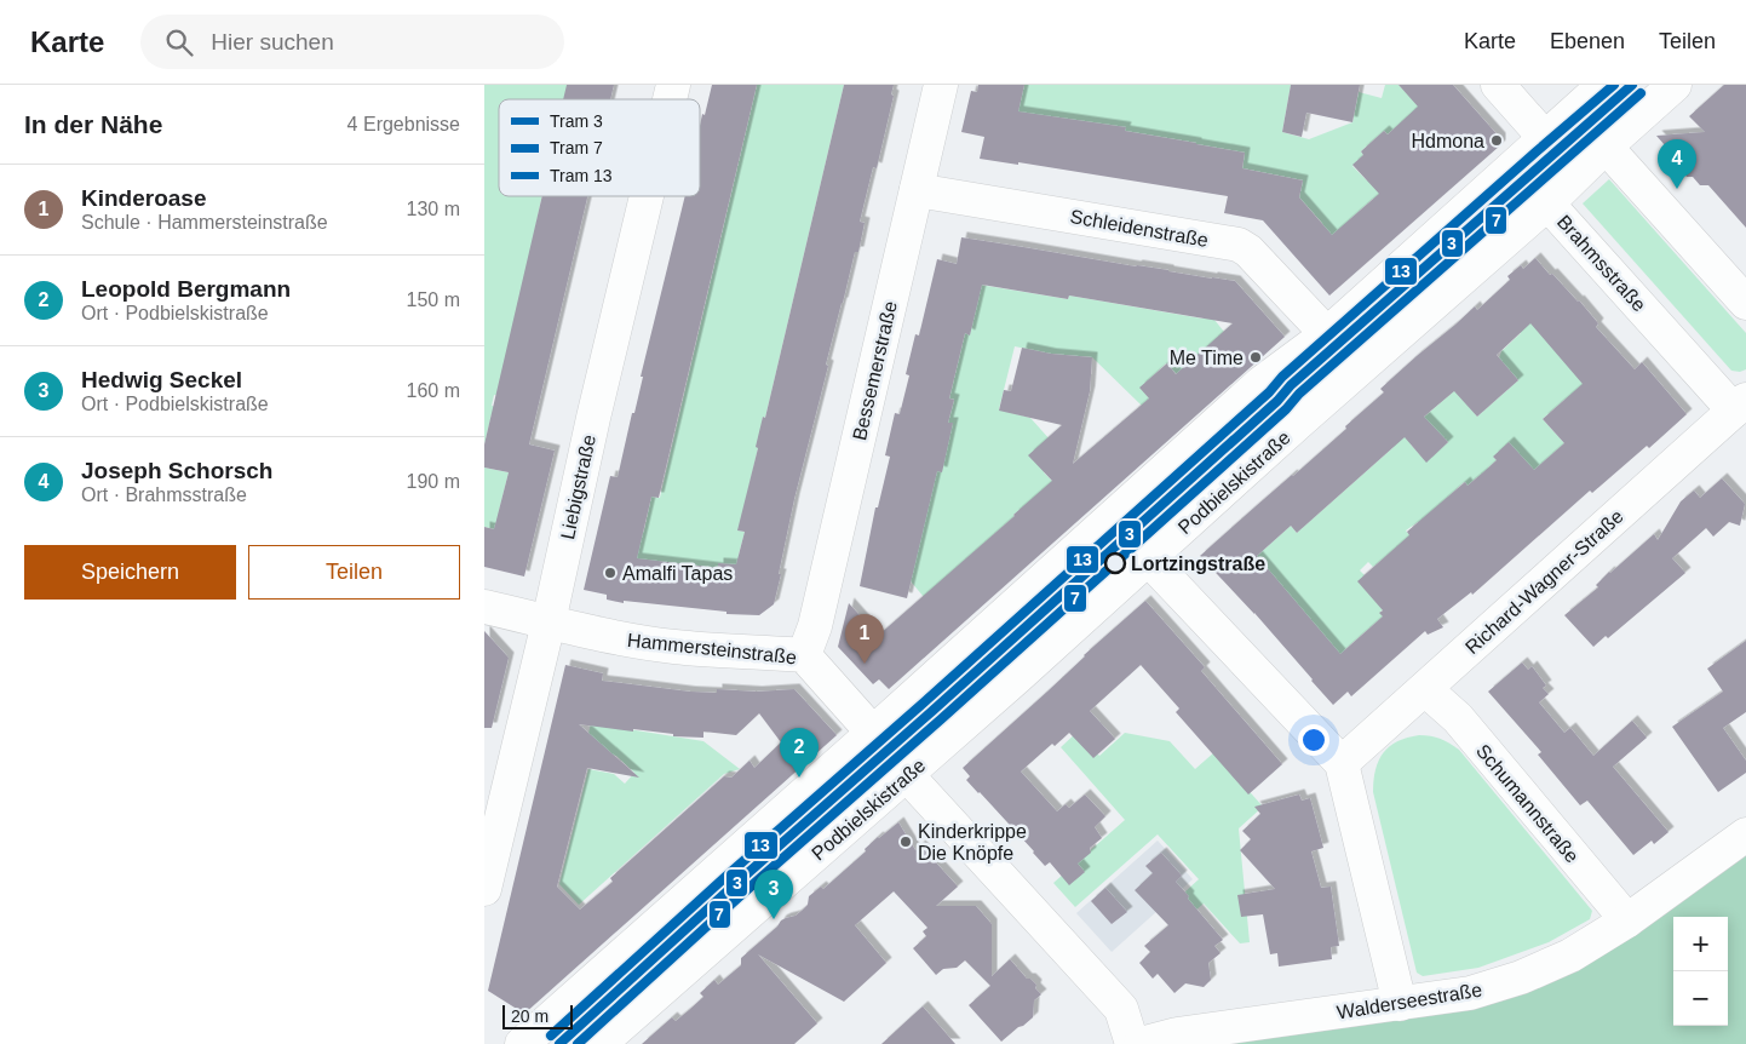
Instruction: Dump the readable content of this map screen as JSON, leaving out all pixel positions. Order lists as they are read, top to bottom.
{
  "streets": {
    "street": [
      "Schleidenstraße",
      "Brahmsstraße",
      "Bessemerstraße",
      "Podbielskistraße",
      "Liebigstraße",
      "Richard-Wagner-Straße",
      "Hammersteinstraße",
      "Schumannstraße",
      "Walderseestraße"
    ]
  },
  "crossings": [
    ["Schleidenstraße", "Bessemerstraße"],
    ["Brahmsstraße", "Podbielskistraße"],
    ["Brahmsstraße", "Richard-Wagner-Straße"],
    ["Bessemerstraße", "Hammersteinstraße"],
    ["Liebigstraße", "Hammersteinstraße"],
    ["Richard-Wagner-Straße", "Schumannstraße"],
    ["Schumannstraße", "Walderseestraße"]
  ],
  "places": [
    "Hdmona",
    "Me Time",
    "Lortzingstraße",
    "Amalfi Tapas",
    "Kinderkrippe Die Knöpfe"
  ],
  "lines": ["tram line 3", "tram line 13", "tram line 7"],
  "legend": ["Tram 3", "Tram 7", "Tram 13"],
  "scale_bar": "20 m",
  "page": {
    "header": "Karte",
    "search": "Hier suchen",
    "nav": ["Karte", "Ebenen", "Teilen"],
    "heading": ["In der Nähe", "4 Ergebnisse"],
    "pins": [
      "4",
      "1",
      "2",
      "3"
    ],
    "list": [
      {
        "mark": "1",
        "name": "Kinderoase",
        "note": "Schule · Hammersteinstraße",
        "value": "130 m"
      },
      {
        "mark": "2",
        "name": "Leopold Bergmann",
        "note": "Ort · Podbielskistraße",
        "value": "150 m"
      },
      {
        "mark": "3",
        "name": "Hedwig Seckel",
        "note": "Ort · Podbielskistraße",
        "value": "160 m"
      },
      {
        "mark": "4",
        "name": "Joseph Schorsch",
        "note": "Ort · Brahmsstraße",
        "value": "190 m"
      }
    ],
    "buttons": ["Speichern", "Teilen"],
    "map_buttons": ["+", "−"],
    "scale": "20 m"
  }
}
